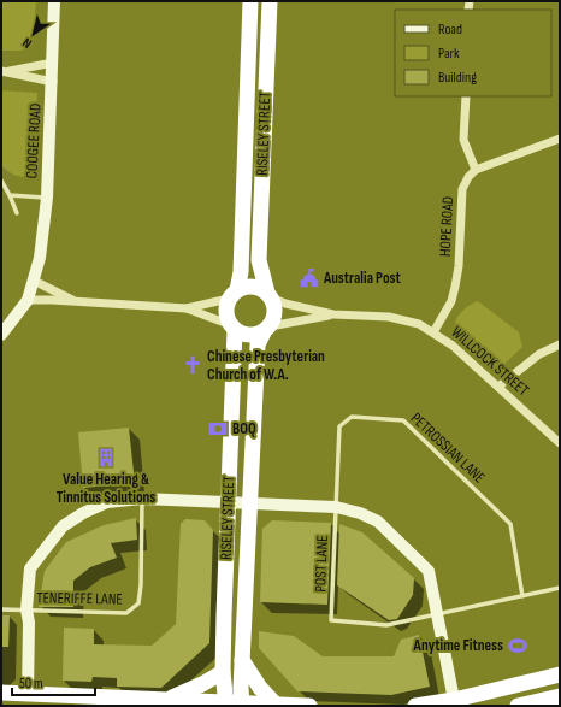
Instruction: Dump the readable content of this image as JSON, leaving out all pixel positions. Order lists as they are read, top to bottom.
{
  "streets": {
    "highway": ["RISELEY STREET"],
    "street": ["COOGEE ROAD", "HOPE ROAD", "WILLCOCK STREET"],
    "lane": ["PETROSSIAN LANE", "POST LANE", "TENERIFFE LANE"]
  },
  "crossings": [
    ["RISELEY STREET", "WILLCOCK STREET"],
    ["HOPE ROAD", "WILLCOCK STREET"],
    ["PETROSSIAN LANE", "POST LANE"]
  ],
  "places": {
    "public building": ["Australia Post"],
    "church": ["Chinese Presbyterian Church of W.A."],
    "bank": ["BOQ"],
    "building": ["Value Hearing & Tinnitus Solutions"],
    "sports": ["Anytime Fitness"]
  },
  "legend": ["Road", "Park", "Building"],
  "scale_bar": "50 m",
  "north": "bottom left"
}
